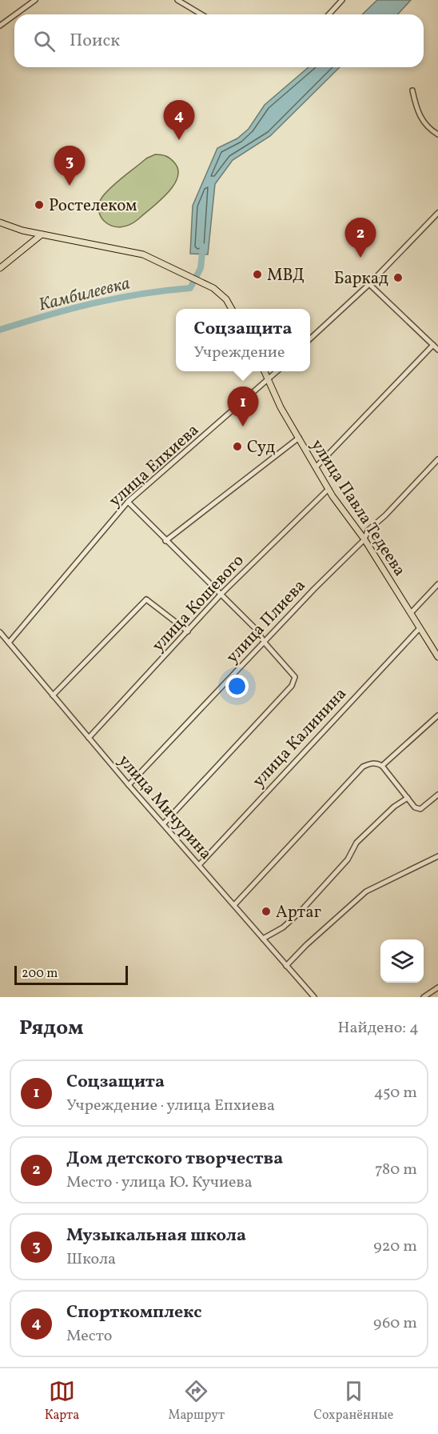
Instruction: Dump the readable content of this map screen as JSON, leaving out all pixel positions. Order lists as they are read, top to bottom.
{
  "streets": {
    "main road": ["улица Павла Тедеева"],
    "street": [
      "улица Епхиева",
      "улица Кошевого",
      "улица Плиева",
      "улица Калинина",
      "улица Мичурина"
    ]
  },
  "crossings": [
    ["улица Епхиева", "улица Павла Тедеева"],
    ["улица Епхиева", "улица Мичурина"],
    ["улица Павла Тедеева", "улица Кошевого"],
    ["улица Павла Тедеева", "улица Плиева"],
    ["улица Павла Тедеева", "улица Калинина"],
    ["улица Кошевого", "улица Мичурина"],
    ["улица Плиева", "улица Мичурина"],
    ["улица Калинина", "улица Мичурина"]
  ],
  "water": ["Камбилеевка"],
  "places": [
    "Ростелеком",
    "МВД",
    "Баркад",
    "Суд",
    "Артаг"
  ],
  "scale_bar": "200 m",
  "page": {
    "search": "Поиск",
    "pins": [
      "4",
      "3",
      "2",
      "1"
    ],
    "popup": ["Соцзащита", "Учреждение"],
    "scale": "200 m",
    "heading": ["Рядом", "Найдено: 4"],
    "list": [
      {
        "mark": "1",
        "name": "Соцзащита",
        "note": "Учреждение · улица Епхиева",
        "value": "450 m"
      },
      {
        "mark": "2",
        "name": "Дом детского творчества",
        "note": "Место · улица Ю. Кучиева",
        "value": "780 m"
      },
      {
        "mark": "3",
        "name": "Музыкальная школа",
        "note": "Школа",
        "value": "920 m"
      },
      {
        "mark": "4",
        "name": "Спорткомплекс",
        "note": "Место",
        "value": "960 m"
      }
    ],
    "nav": ["Карта", "Маршрут", "Сохранённые"]
  }
}
